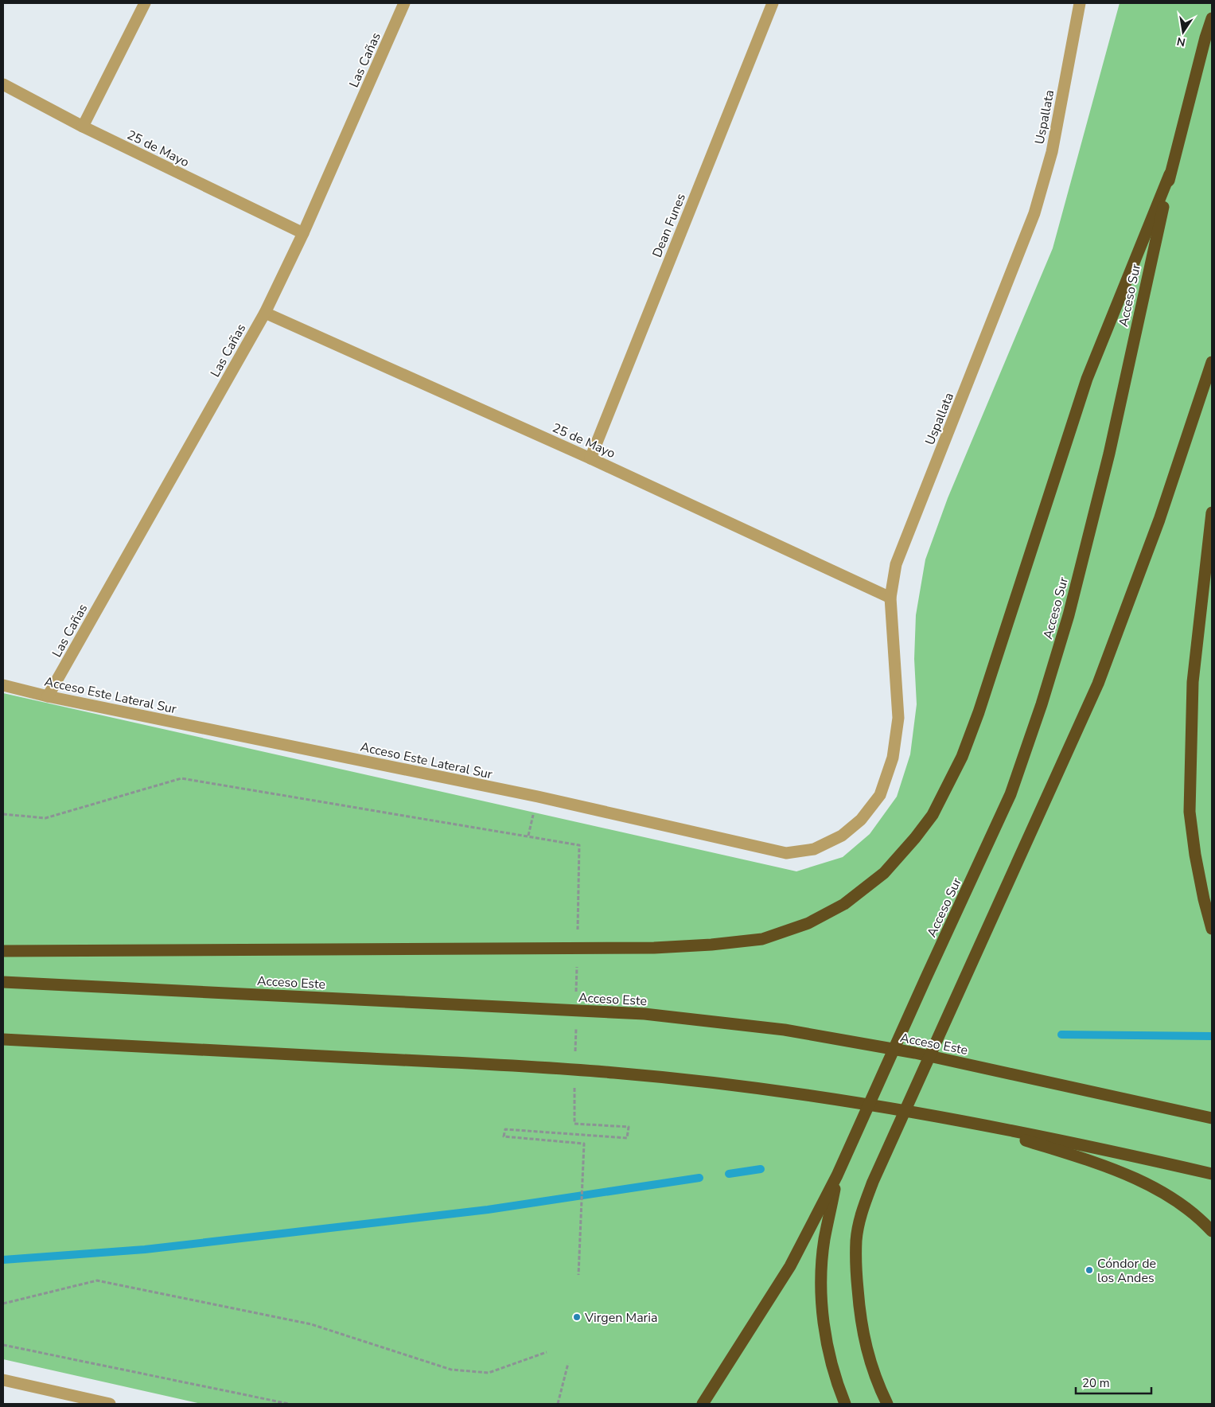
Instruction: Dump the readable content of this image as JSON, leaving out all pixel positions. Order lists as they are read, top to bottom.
{
  "streets": {
    "highway": ["Acceso Sur", "Acceso Este"],
    "street": [
      "Las Cañas",
      "Uspallata",
      "25 de Mayo",
      "Dean Funes",
      "Acceso Este Lateral Sur"
    ]
  },
  "crossings": [
    ["Las Cañas", "25 de Mayo"],
    ["Las Cañas", "Acceso Este Lateral Sur"],
    ["Uspallata", "25 de Mayo"],
    ["Uspallata", "Acceso Este Lateral Sur"],
    ["25 de Mayo", "Dean Funes"]
  ],
  "places": ["Cóndor de los Andes", "Virgen Maria"],
  "scale_bar": "20 m",
  "north": "bottom"
}
